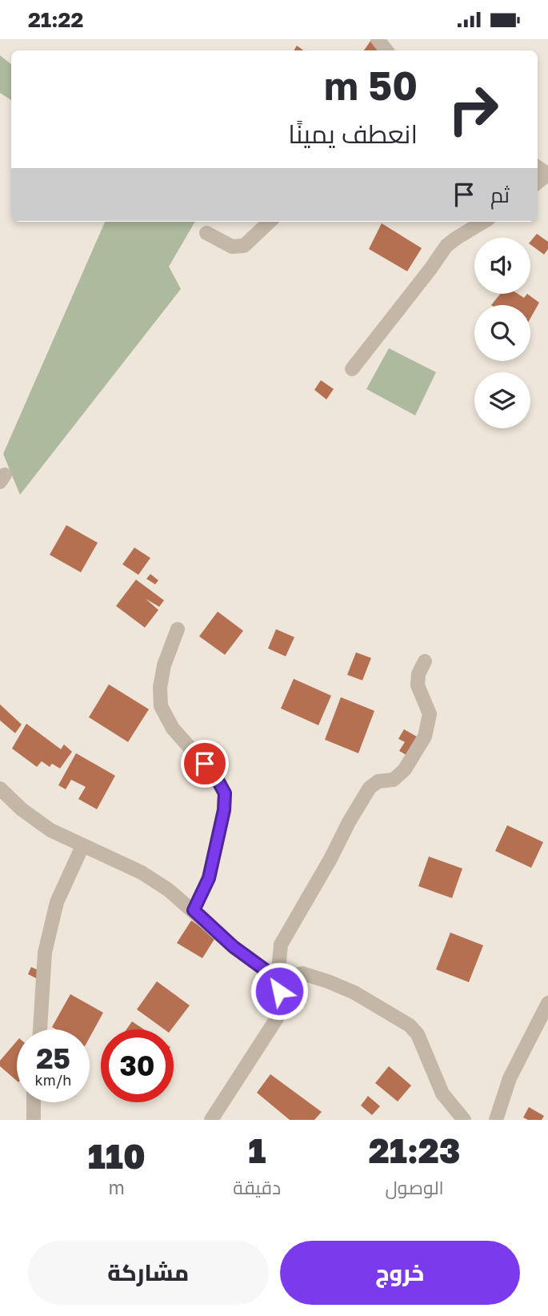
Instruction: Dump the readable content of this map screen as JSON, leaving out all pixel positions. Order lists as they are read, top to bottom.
{
  "page": {
    "status": "21:22",
    "turn": ["50 m", "انعطف يمينًا"],
    "then": "ثم",
    "speed": "25 km/h",
    "limit": "30",
    "eta": [
      "21:23",
      "الوصول",
      "1",
      "دقيقة",
      "110",
      "m"
    ],
    "buttons": ["خروج", "مشاركة"]
  }
}
